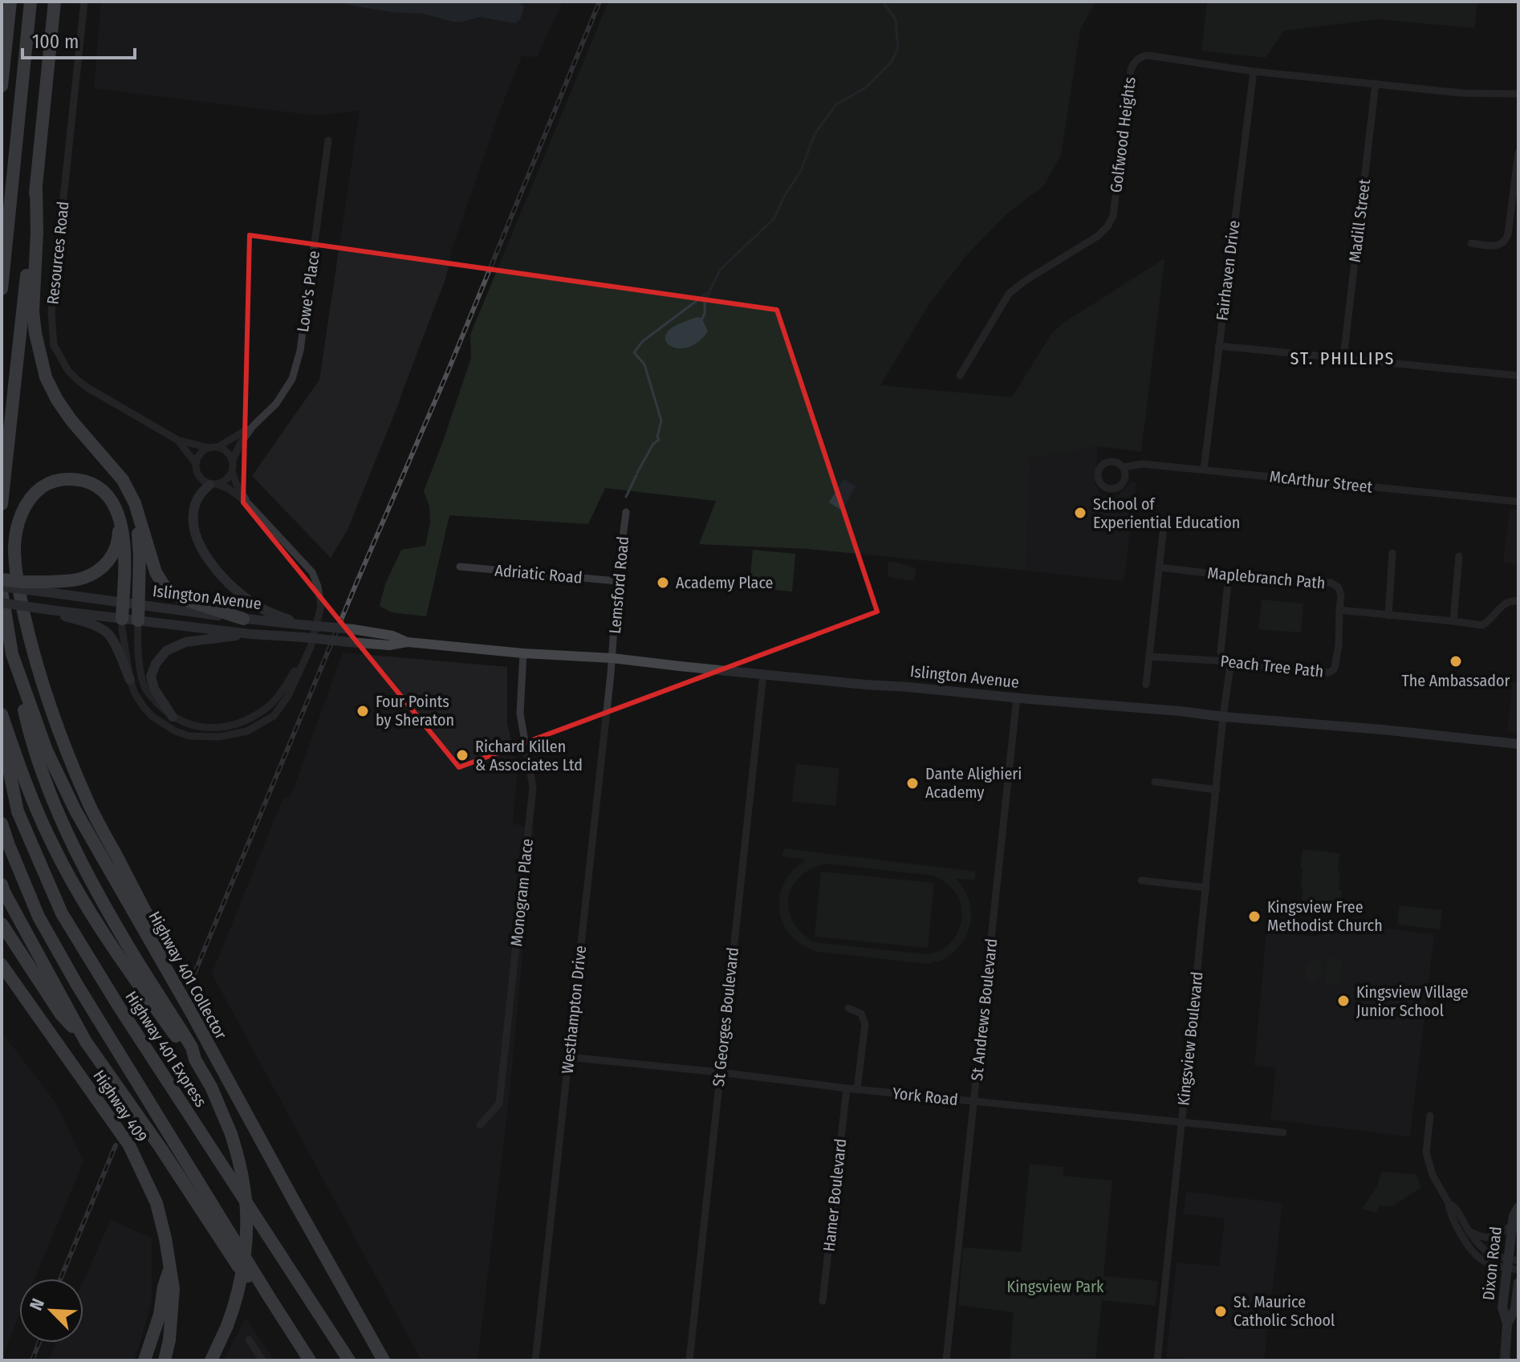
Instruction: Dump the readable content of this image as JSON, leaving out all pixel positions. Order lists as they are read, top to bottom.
{
  "streets": {
    "highway": ["Highway 401 Collector", "Highway 401 Express", "Highway 409"],
    "main road": ["Islington Avenue", "Dixon Road"],
    "street": [
      "Golfwood Heights",
      "Madill Street",
      "Resources Road",
      "Fairhaven Drive",
      "Lowe's Place",
      "McArthur Street",
      "Adriatic Road",
      "Maplebranch Path",
      "Lemsford Road",
      "Peach Tree Path",
      "Monogram Place",
      "Westhampton Drive",
      "St Andrews Boulevard",
      "St Georges Boulevard",
      "Kingsview Boulevard",
      "York Road",
      "Hamer Boulevard"
    ]
  },
  "crossings": [
    ["Golfwood Heights", "Madill Street"],
    ["Golfwood Heights", "Fairhaven Drive"],
    ["Resources Road", "Lowe's Place"],
    ["Fairhaven Drive", "McArthur Street"],
    ["Adriatic Road", "Lemsford Road"],
    ["Maplebranch Path", "Peach Tree Path"],
    ["Maplebranch Path", "Kingsview Boulevard"],
    ["Lemsford Road", "Islington Avenue"],
    ["Lemsford Road", "Westhampton Drive"],
    ["Islington Avenue", "Monogram Place"],
    ["Islington Avenue", "Highway 401 Collector"],
    ["Islington Avenue", "Westhampton Drive"],
    ["Islington Avenue", "St Andrews Boulevard"],
    ["Islington Avenue", "St Georges Boulevard"],
    ["Islington Avenue", "Kingsview Boulevard"],
    ["Peach Tree Path", "Kingsview Boulevard"],
    ["Westhampton Drive", "York Road"],
    ["St Andrews Boulevard", "York Road"],
    ["St Georges Boulevard", "York Road"],
    ["Kingsview Boulevard", "York Road"],
    ["York Road", "Hamer Boulevard"]
  ],
  "districts": ["ST. PHILLIPS"],
  "parks": ["Kingsview Park"],
  "places": [
    "School of Experiential Education",
    "Academy Place",
    "The Ambassador",
    "Four Points by Sheraton",
    "Richard Killen & Associates Ltd",
    "Dante Alighieri Academy",
    "Kingsview Free Methodist Church",
    "Kingsview Village Junior School",
    "St. Maurice Catholic School"
  ],
  "scale_bar": "100 m",
  "north": "top left"
}
